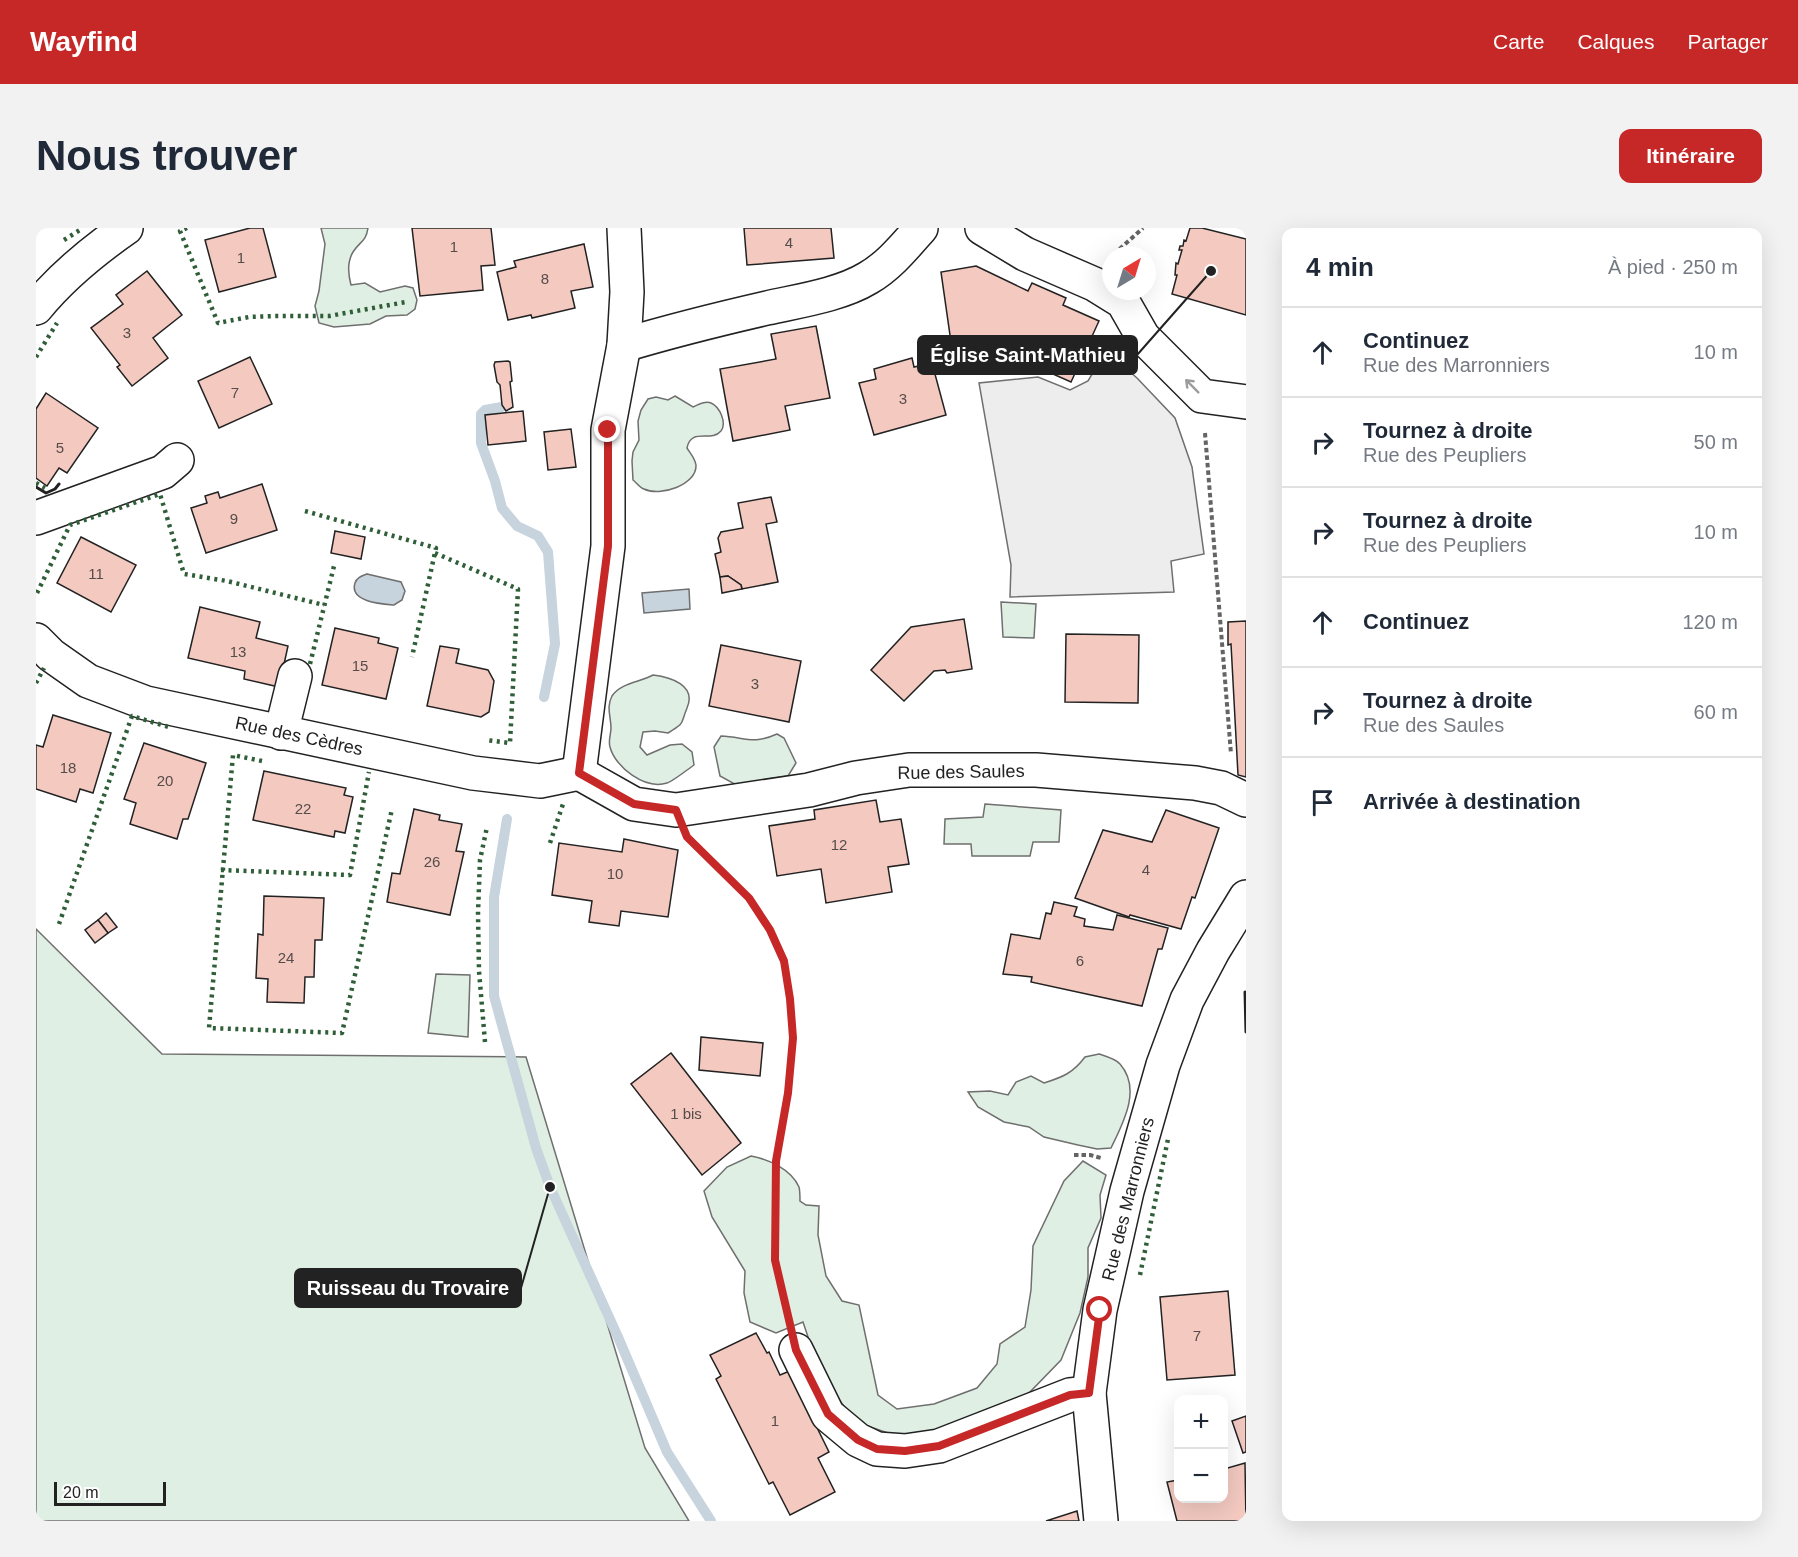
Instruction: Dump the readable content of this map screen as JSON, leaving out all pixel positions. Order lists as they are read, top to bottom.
{
  "streets": {
    "street": ["Rue des Cèdres", "Rue des Saules", "Rue des Marronniers"]
  },
  "crossings": [
    ["Rue des Cèdres", "Rue des Saules"]
  ],
  "places": ["Église Saint-Mathieu", "Ruisseau du Trovaire"],
  "house_numbers": [
    "4",
    "1",
    "1",
    "8",
    "3",
    "7",
    "3",
    "5",
    "9",
    "11",
    "13",
    "15",
    "3",
    "18",
    "20",
    "22",
    "12",
    "26",
    "4",
    "10",
    "24",
    "6",
    "1 bis",
    "7",
    "1"
  ],
  "scale_bar": "20 m",
  "north": "top right",
  "page": {
    "header": "Wayfind",
    "nav": ["Carte", "Calques", "Partager"],
    "buttons": "Itinéraire",
    "title": "Nous trouver",
    "heading": ["4 min", "À pied · 250 m"],
    "list": [
      ["Continuez", "Rue des Marronniers", "10 m"],
      ["Tournez à droite", "Rue des Peupliers", "50 m"],
      ["Tournez à droite", "Rue des Peupliers", "10 m"],
      ["Continuez", "120 m"],
      ["Tournez à droite", "Rue des Saules", "60 m"],
      "Arrivée à destination"
    ],
    "map_buttons": ["+", "−"],
    "scale": "20 m"
  }
}
